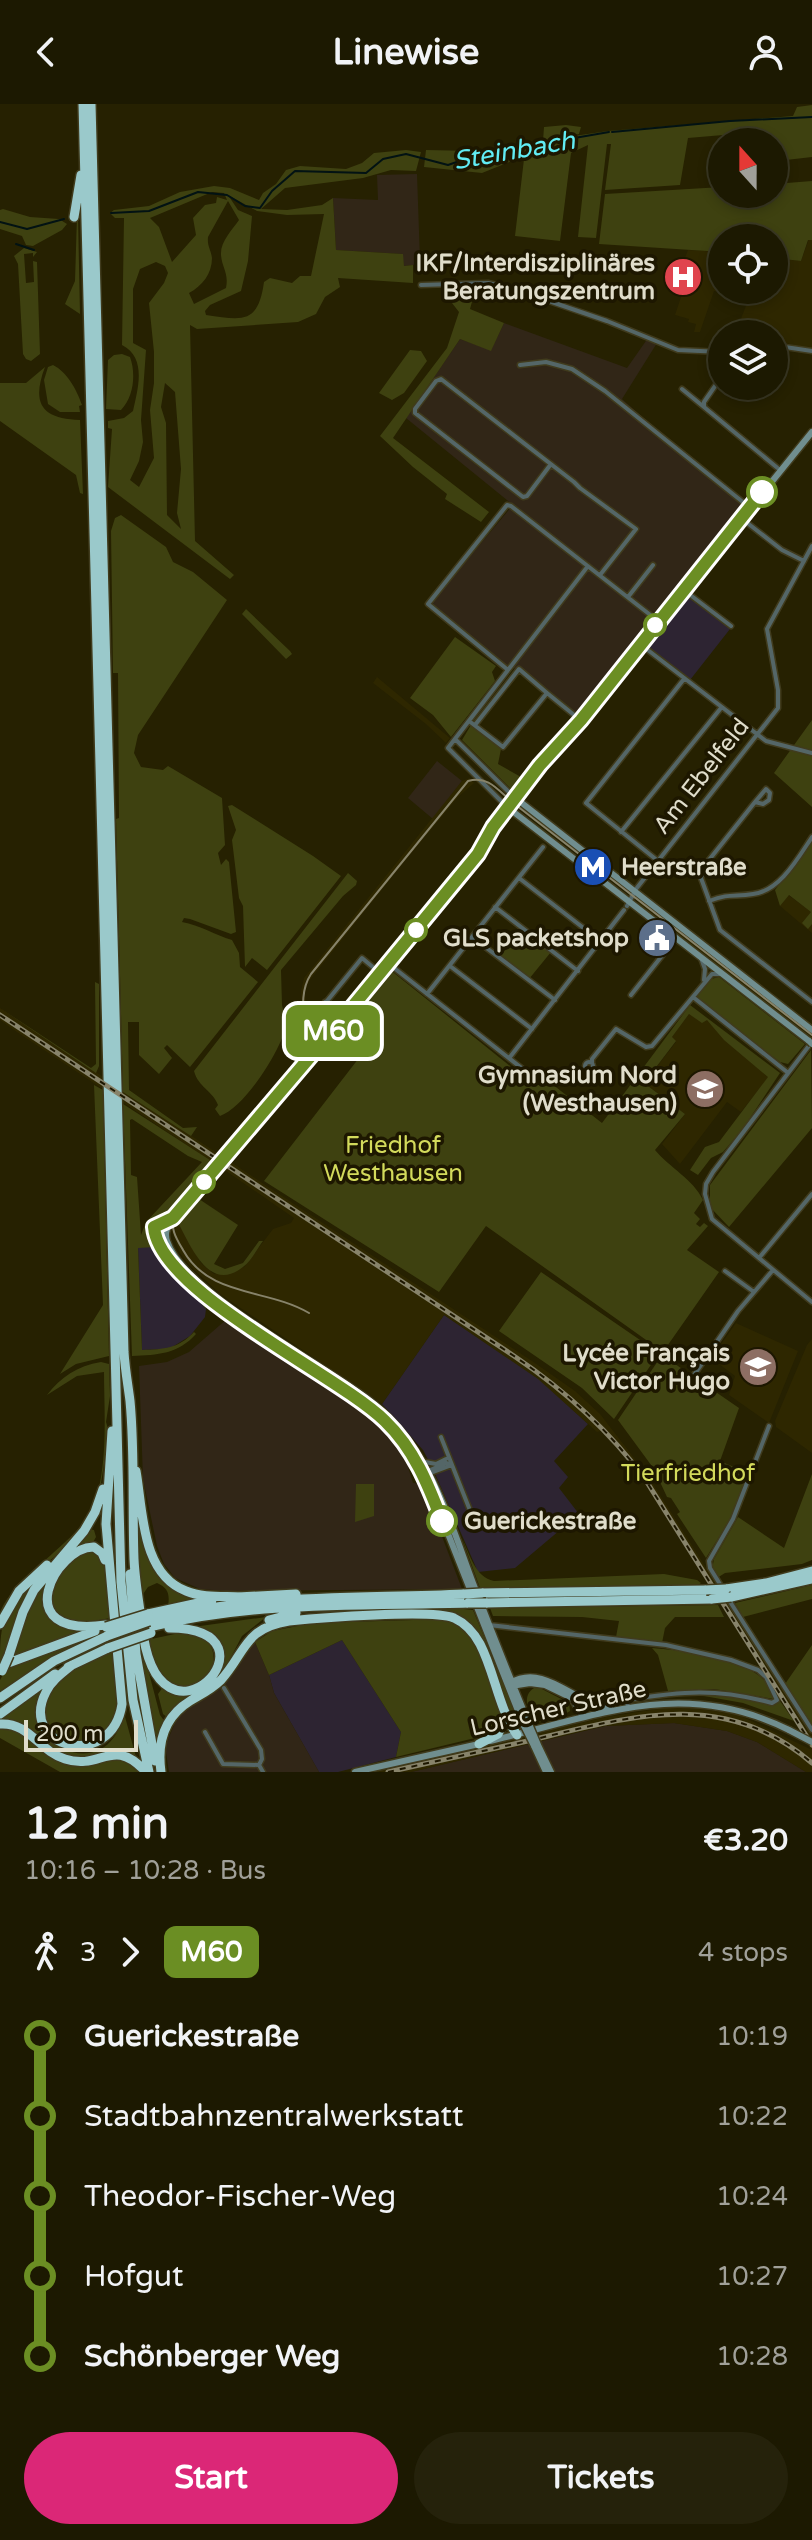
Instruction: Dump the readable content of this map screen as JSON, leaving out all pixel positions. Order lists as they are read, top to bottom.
{
  "streets": {
    "main road": ["Lorscher Straße"],
    "street": ["Am Ebelfeld"]
  },
  "water": ["Steinbach"],
  "parks": ["Friedhof Westhausen", "Tierfriedhof"],
  "places": {
    "hospital": ["IKF/Interdisziplinäres Beratungszentrum"],
    "metro station": ["Heerstraße"],
    "public building": ["GLS packetshop"],
    "school or university": ["Gymnasium Nord (Westhausen)", "Lycée Français Victor Hugo"],
    "other": ["Guerickestraße"]
  },
  "lines": ["bus line M60"],
  "scale_bar": "200 m",
  "north": "top",
  "page": {
    "header": "Linewise",
    "on_map": "M60",
    "scale": "200 m",
    "heading": ["12 min", "10:16 – 10:28 · Bus", "€3.20"],
    "legs": ["3", "M60", "4 stops"],
    "list": [
      {
        "name": "Guerickestraße",
        "value": "10:19"
      },
      {
        "name": "Stadtbahnzentralwerkstatt",
        "value": "10:22"
      },
      {
        "name": "Theodor-Fischer-Weg",
        "value": "10:24"
      },
      {
        "name": "Hofgut",
        "value": "10:27"
      },
      {
        "name": "Schönberger Weg",
        "value": "10:28"
      }
    ],
    "buttons": ["Start", "Tickets"]
  }
}
